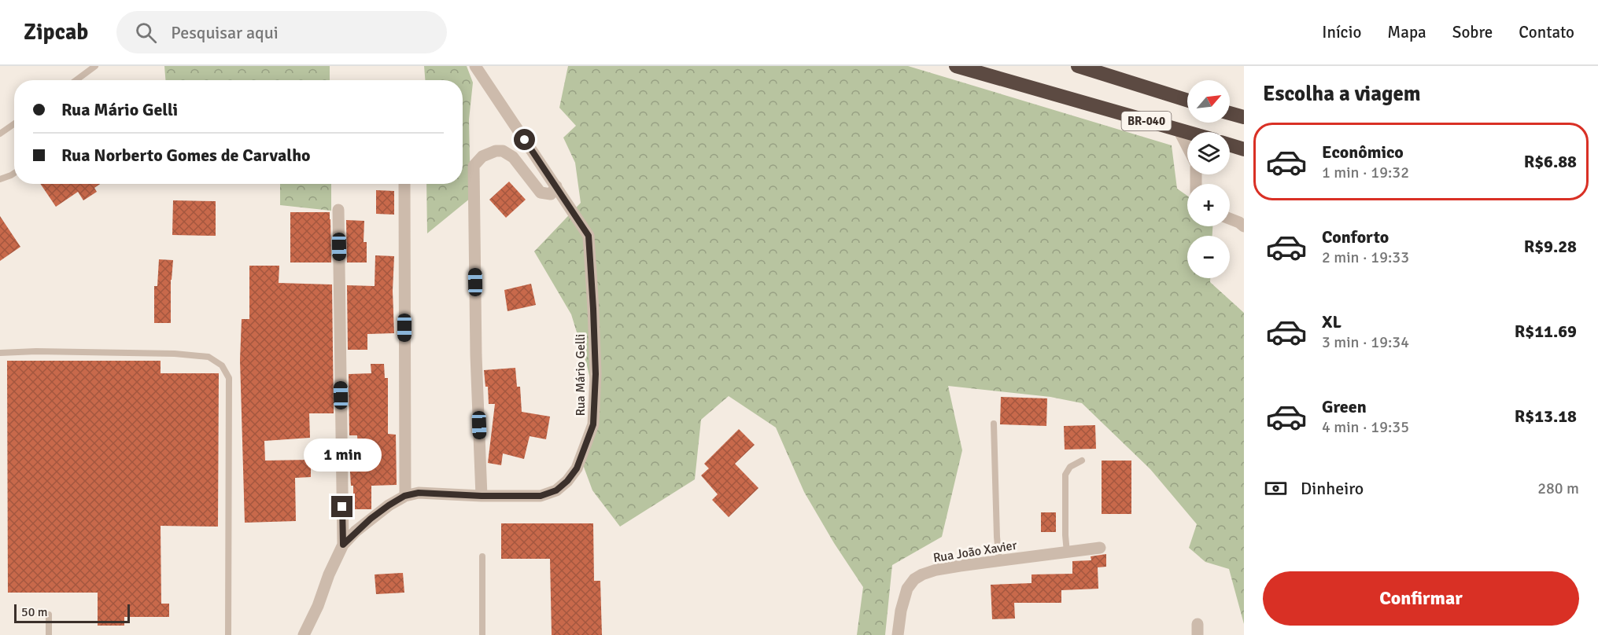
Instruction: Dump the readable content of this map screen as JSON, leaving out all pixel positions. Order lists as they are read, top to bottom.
{
  "streets": {
    "highway": ["BR-040"],
    "street": ["Rua Mário Gelli", "Rua João Xavier"]
  },
  "scale_bar": "50 m",
  "north": "top right",
  "page": {
    "header": "Zipcab",
    "search": "Pesquisar aqui",
    "nav": [
      "Início",
      "Mapa",
      "Sobre",
      "Contato"
    ],
    "heading": "Escolha a viagem",
    "map_buttons": ["+", "−"],
    "banner": ["Rua Mário Gelli", "Rua Norberto Gomes de Carvalho"],
    "list": [
      {
        "name": "Econômico",
        "note": "1 min · 19:32",
        "value": "R$6.88"
      },
      {
        "name": "Conforto",
        "note": "2 min · 19:33",
        "value": "R$9.28"
      },
      {
        "name": "XL",
        "note": "3 min · 19:34",
        "value": "R$11.69"
      },
      {
        "name": "Green",
        "note": "4 min · 19:35",
        "value": "R$13.18"
      }
    ],
    "bubble": "1 min",
    "pay": ["Dinheiro", "280 m"],
    "buttons": "Confirmar",
    "scale": "50 m"
  }
}
